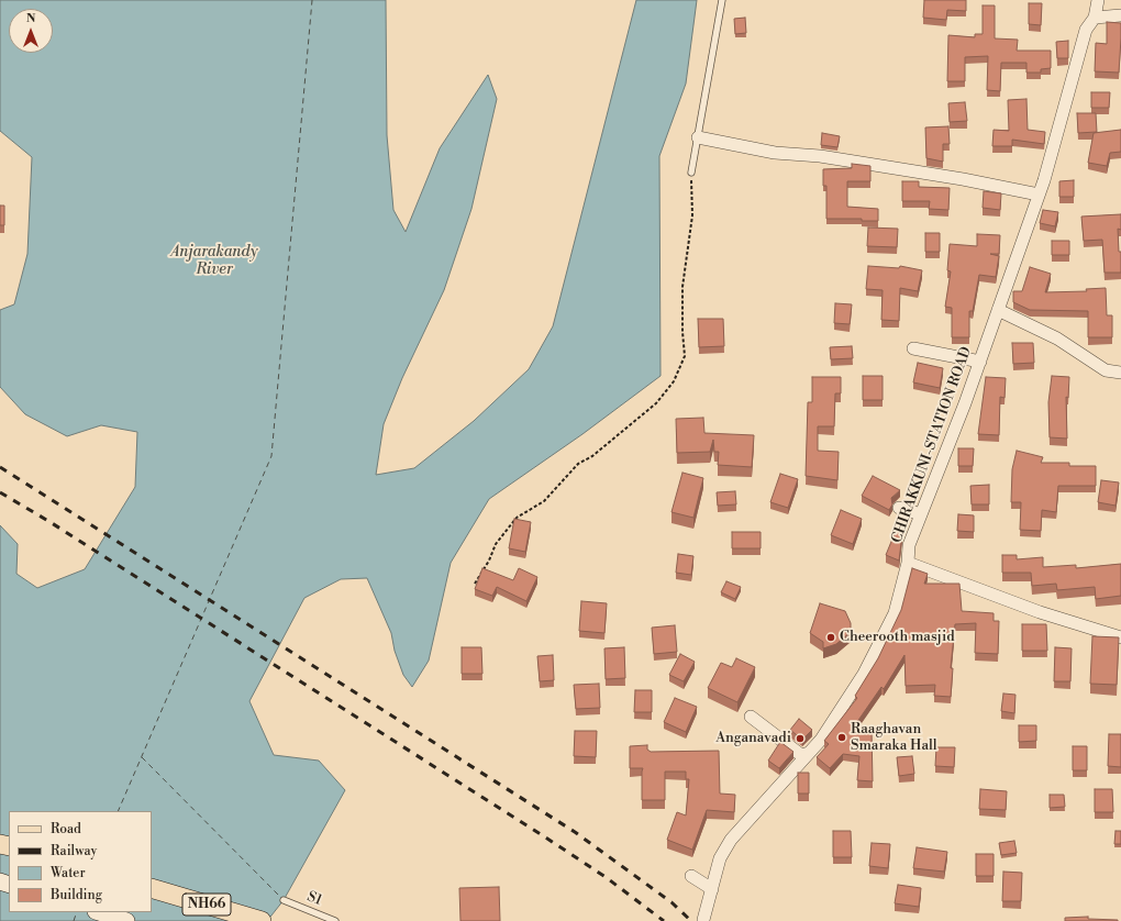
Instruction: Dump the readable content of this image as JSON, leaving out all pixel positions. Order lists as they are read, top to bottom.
{
  "streets": {
    "main road": ["NH66"],
    "street": ["CHIRAKKUNI-STATION ROAD"],
    "lane": ["S1"]
  },
  "water": ["Anjarakandy River"],
  "places": ["Cheerooth masjid", "Raaghavan Smaraka Hall", "Anganavadi"],
  "legend": [
    "Road",
    "Railway",
    "Water",
    "Building"
  ],
  "north": "top"
}
